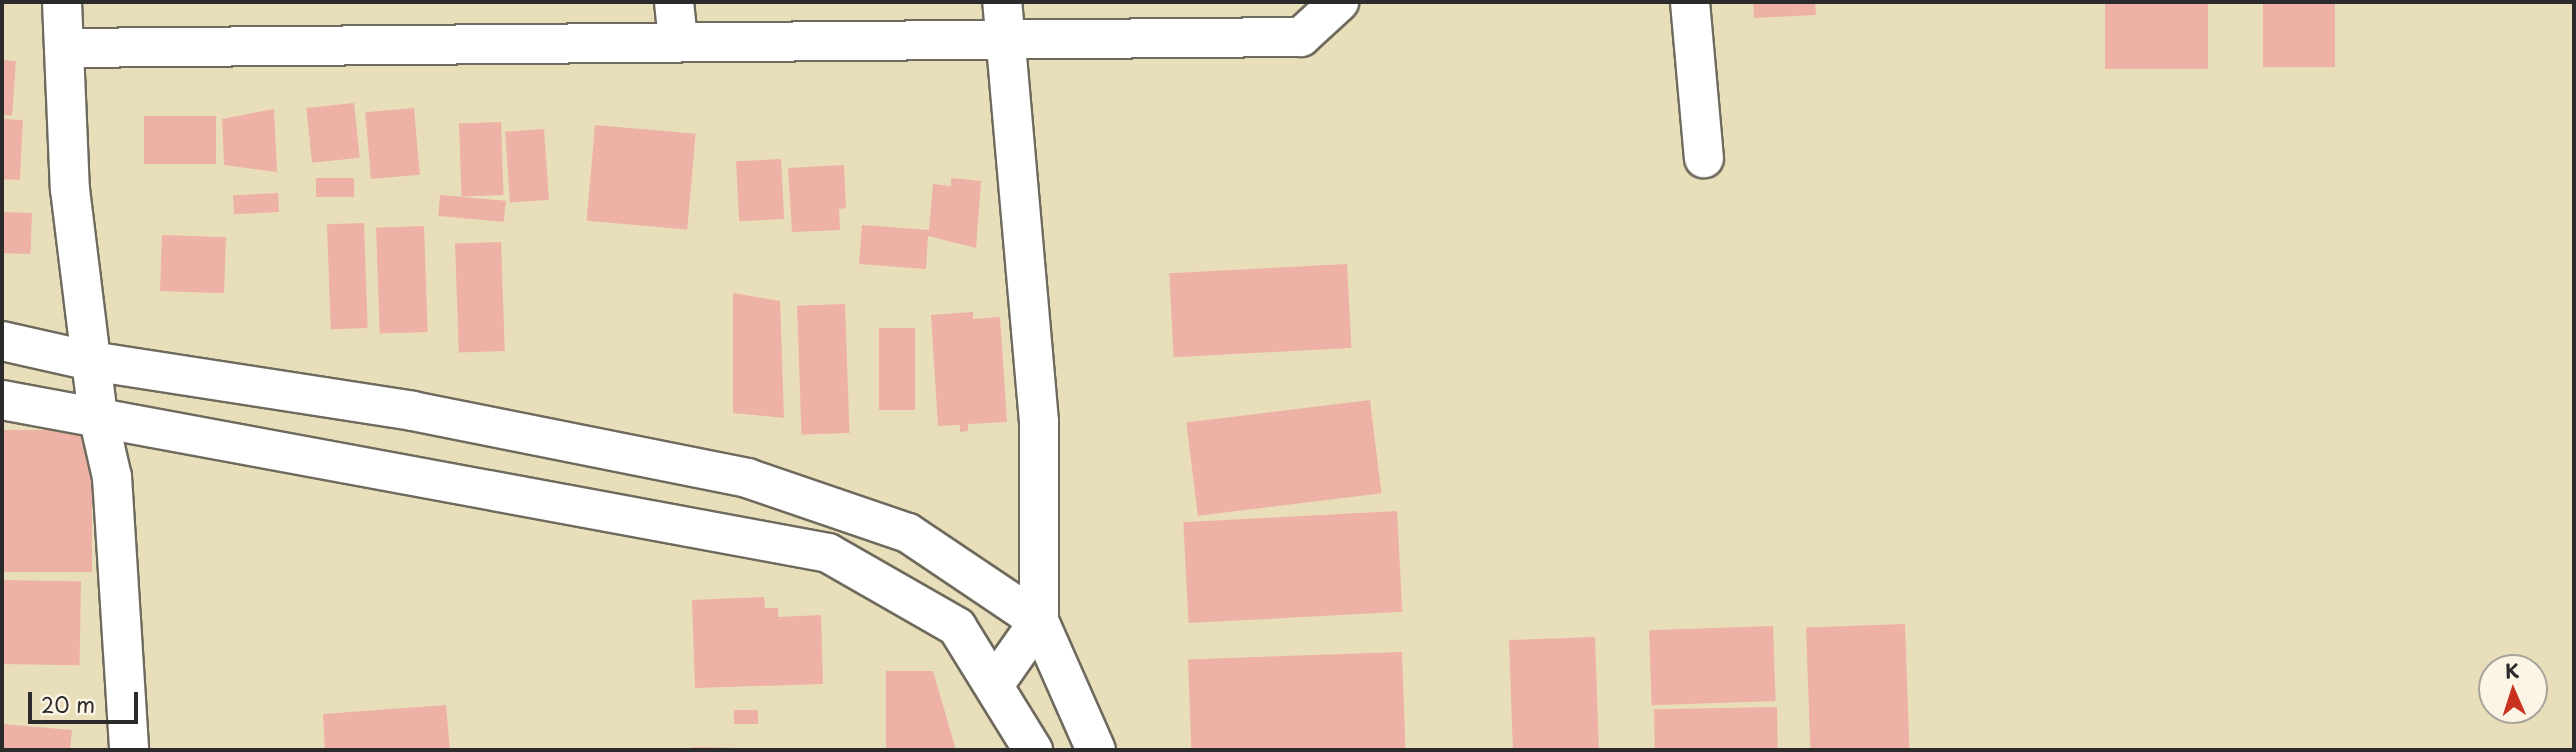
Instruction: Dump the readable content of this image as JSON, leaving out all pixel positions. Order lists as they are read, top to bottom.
{
  "scale_bar": "20 m",
  "north": "top"
}
